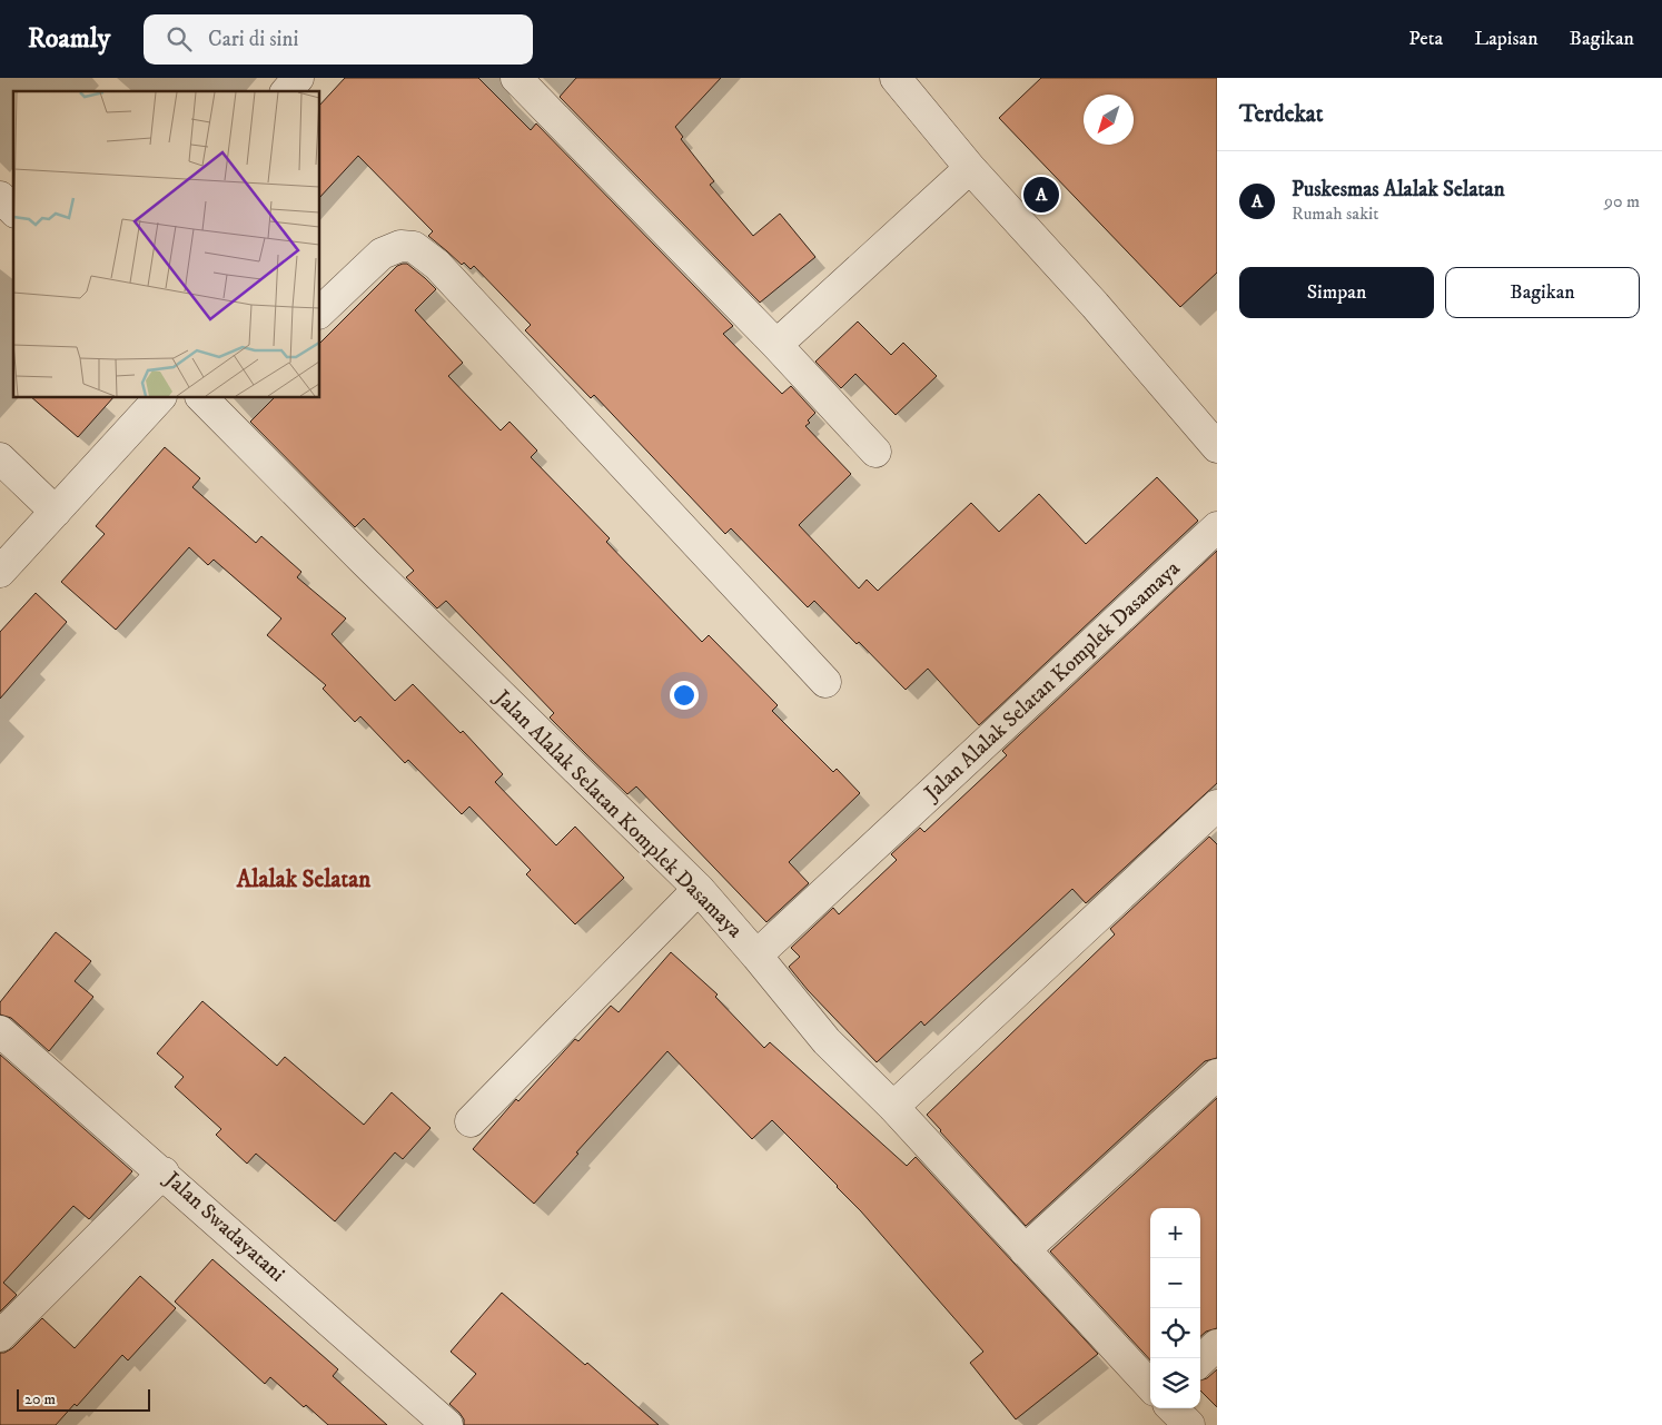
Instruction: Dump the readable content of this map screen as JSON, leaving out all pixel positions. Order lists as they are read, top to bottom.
{
  "streets": {
    "street": ["Jalan Alalak Selatan Komplek Dasamaya", "Jalan Swadayatani"]
  },
  "districts": ["Alalak Selatan"],
  "scale_bar": "20 m",
  "north": "bottom left",
  "page": {
    "header": "Roamly",
    "search": "Cari di sini",
    "nav": ["Peta", "Lapisan", "Bagikan"],
    "heading": "Terdekat",
    "list": [
      {
        "mark": "A",
        "name": "Puskesmas Alalak Selatan",
        "note": "Rumah sakit",
        "value": "90 m"
      }
    ],
    "pins": "A",
    "buttons": ["Simpan", "Bagikan"],
    "map_buttons": ["+", "−"],
    "scale": "20 m"
  }
}
